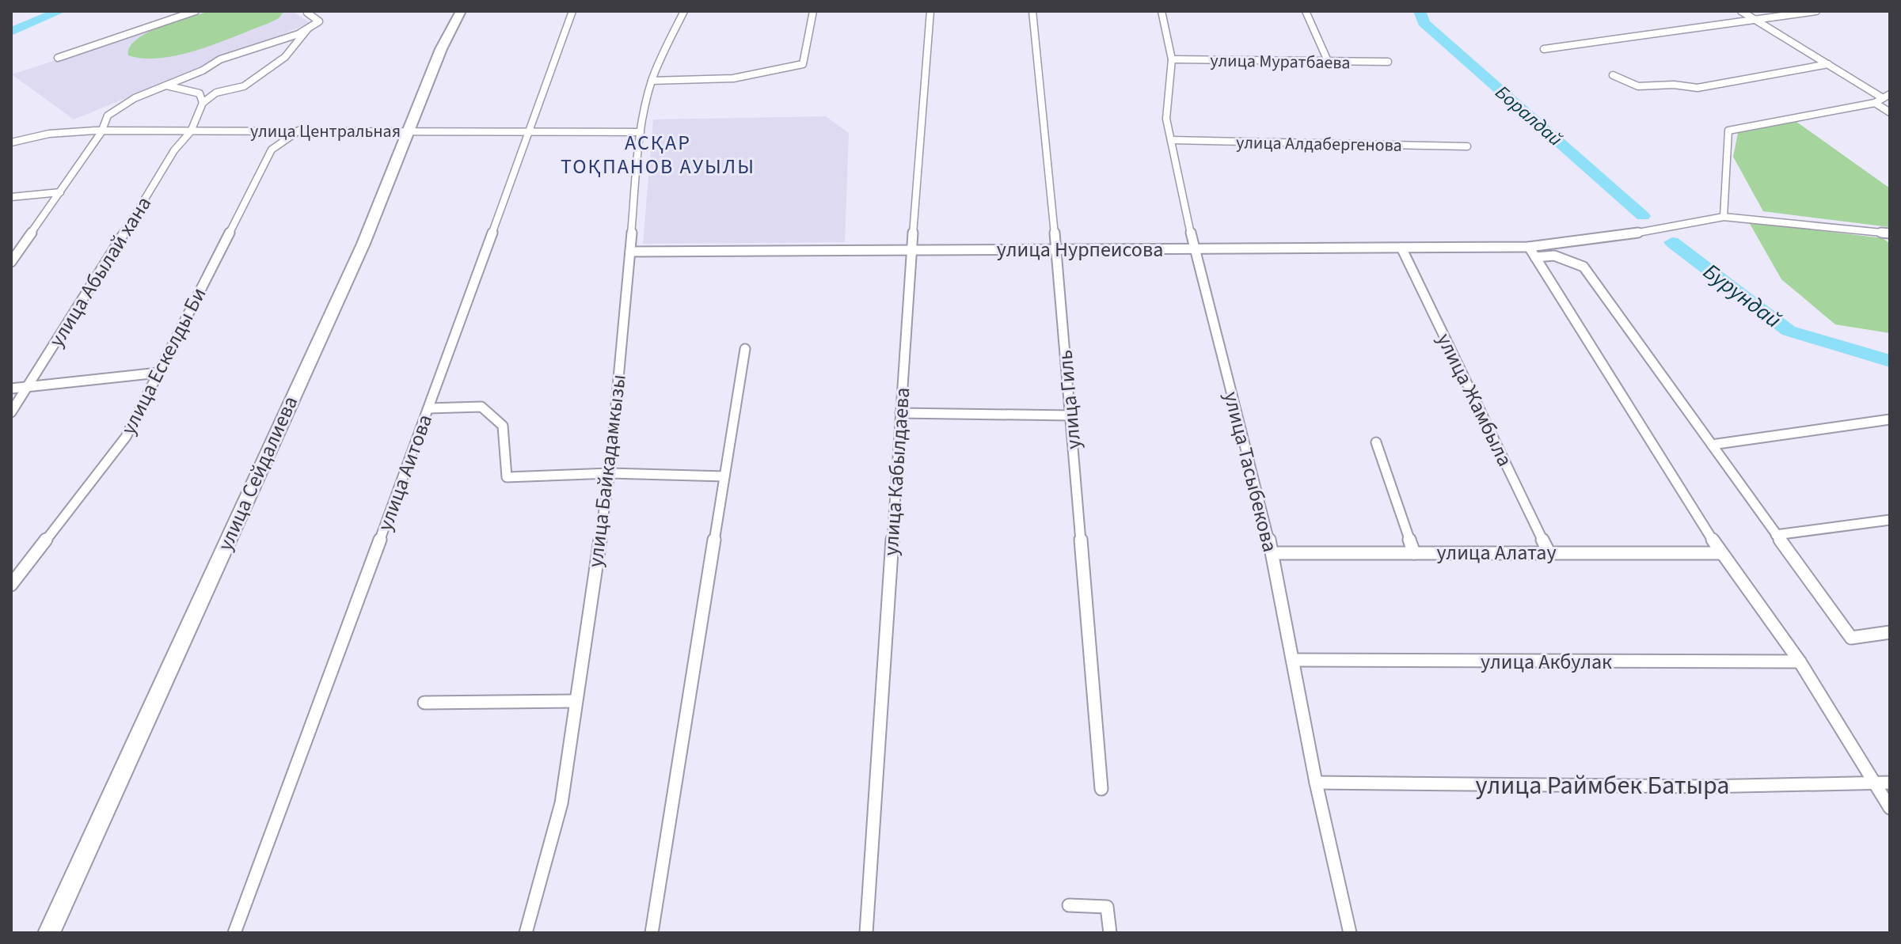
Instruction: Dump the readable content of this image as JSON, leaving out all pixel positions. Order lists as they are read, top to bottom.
{
  "streets": {
    "main road": ["улица Сейдалиева"],
    "street": [
      "улица Муратбаева",
      "улица Центральная",
      "улица Алдабергенова",
      "улица Нурпеисова",
      "улица Абылай хана",
      "улица Ескелды Би",
      "улица Гиль",
      "улица Жамбыла",
      "улица Байкадамкызы",
      "улица Кабылдаева",
      "улица Тасыбекова",
      "улица Аитова",
      "улица Алатау",
      "улица Акбулак",
      "улица Раймбек Батыра"
    ]
  },
  "crossings": [
    ["улица Муратбаева", "улица Тасыбекова"],
    ["улица Центральная", "улица Абылай хана"],
    ["улица Центральная", "улица Ескелды Би"],
    ["улица Центральная", "улица Байкадамкызы"],
    ["улица Центральная", "улица Аитова"],
    ["улица Центральная", "улица Сейдалиева"],
    ["улица Алдабергенова", "улица Тасыбекова"],
    ["улица Нурпеисова", "улица Гиль"],
    ["улица Нурпеисова", "улица Жамбыла"],
    ["улица Нурпеисова", "улица Байкадамкызы"],
    ["улица Нурпеисова", "улица Кабылдаева"],
    ["улица Нурпеисова", "улица Тасыбекова"],
    ["улица Жамбыла", "улица Алатау"],
    ["улица Тасыбекова", "улица Алатау"],
    ["улица Тасыбекова", "улица Акбулак"],
    ["улица Тасыбекова", "улица Раймбек Батыра"]
  ],
  "districts": ["АСҚАР ТОҚПАНОВ АУЫЛЫ"],
  "water": ["Боралдай", "Бурундай"]
}
